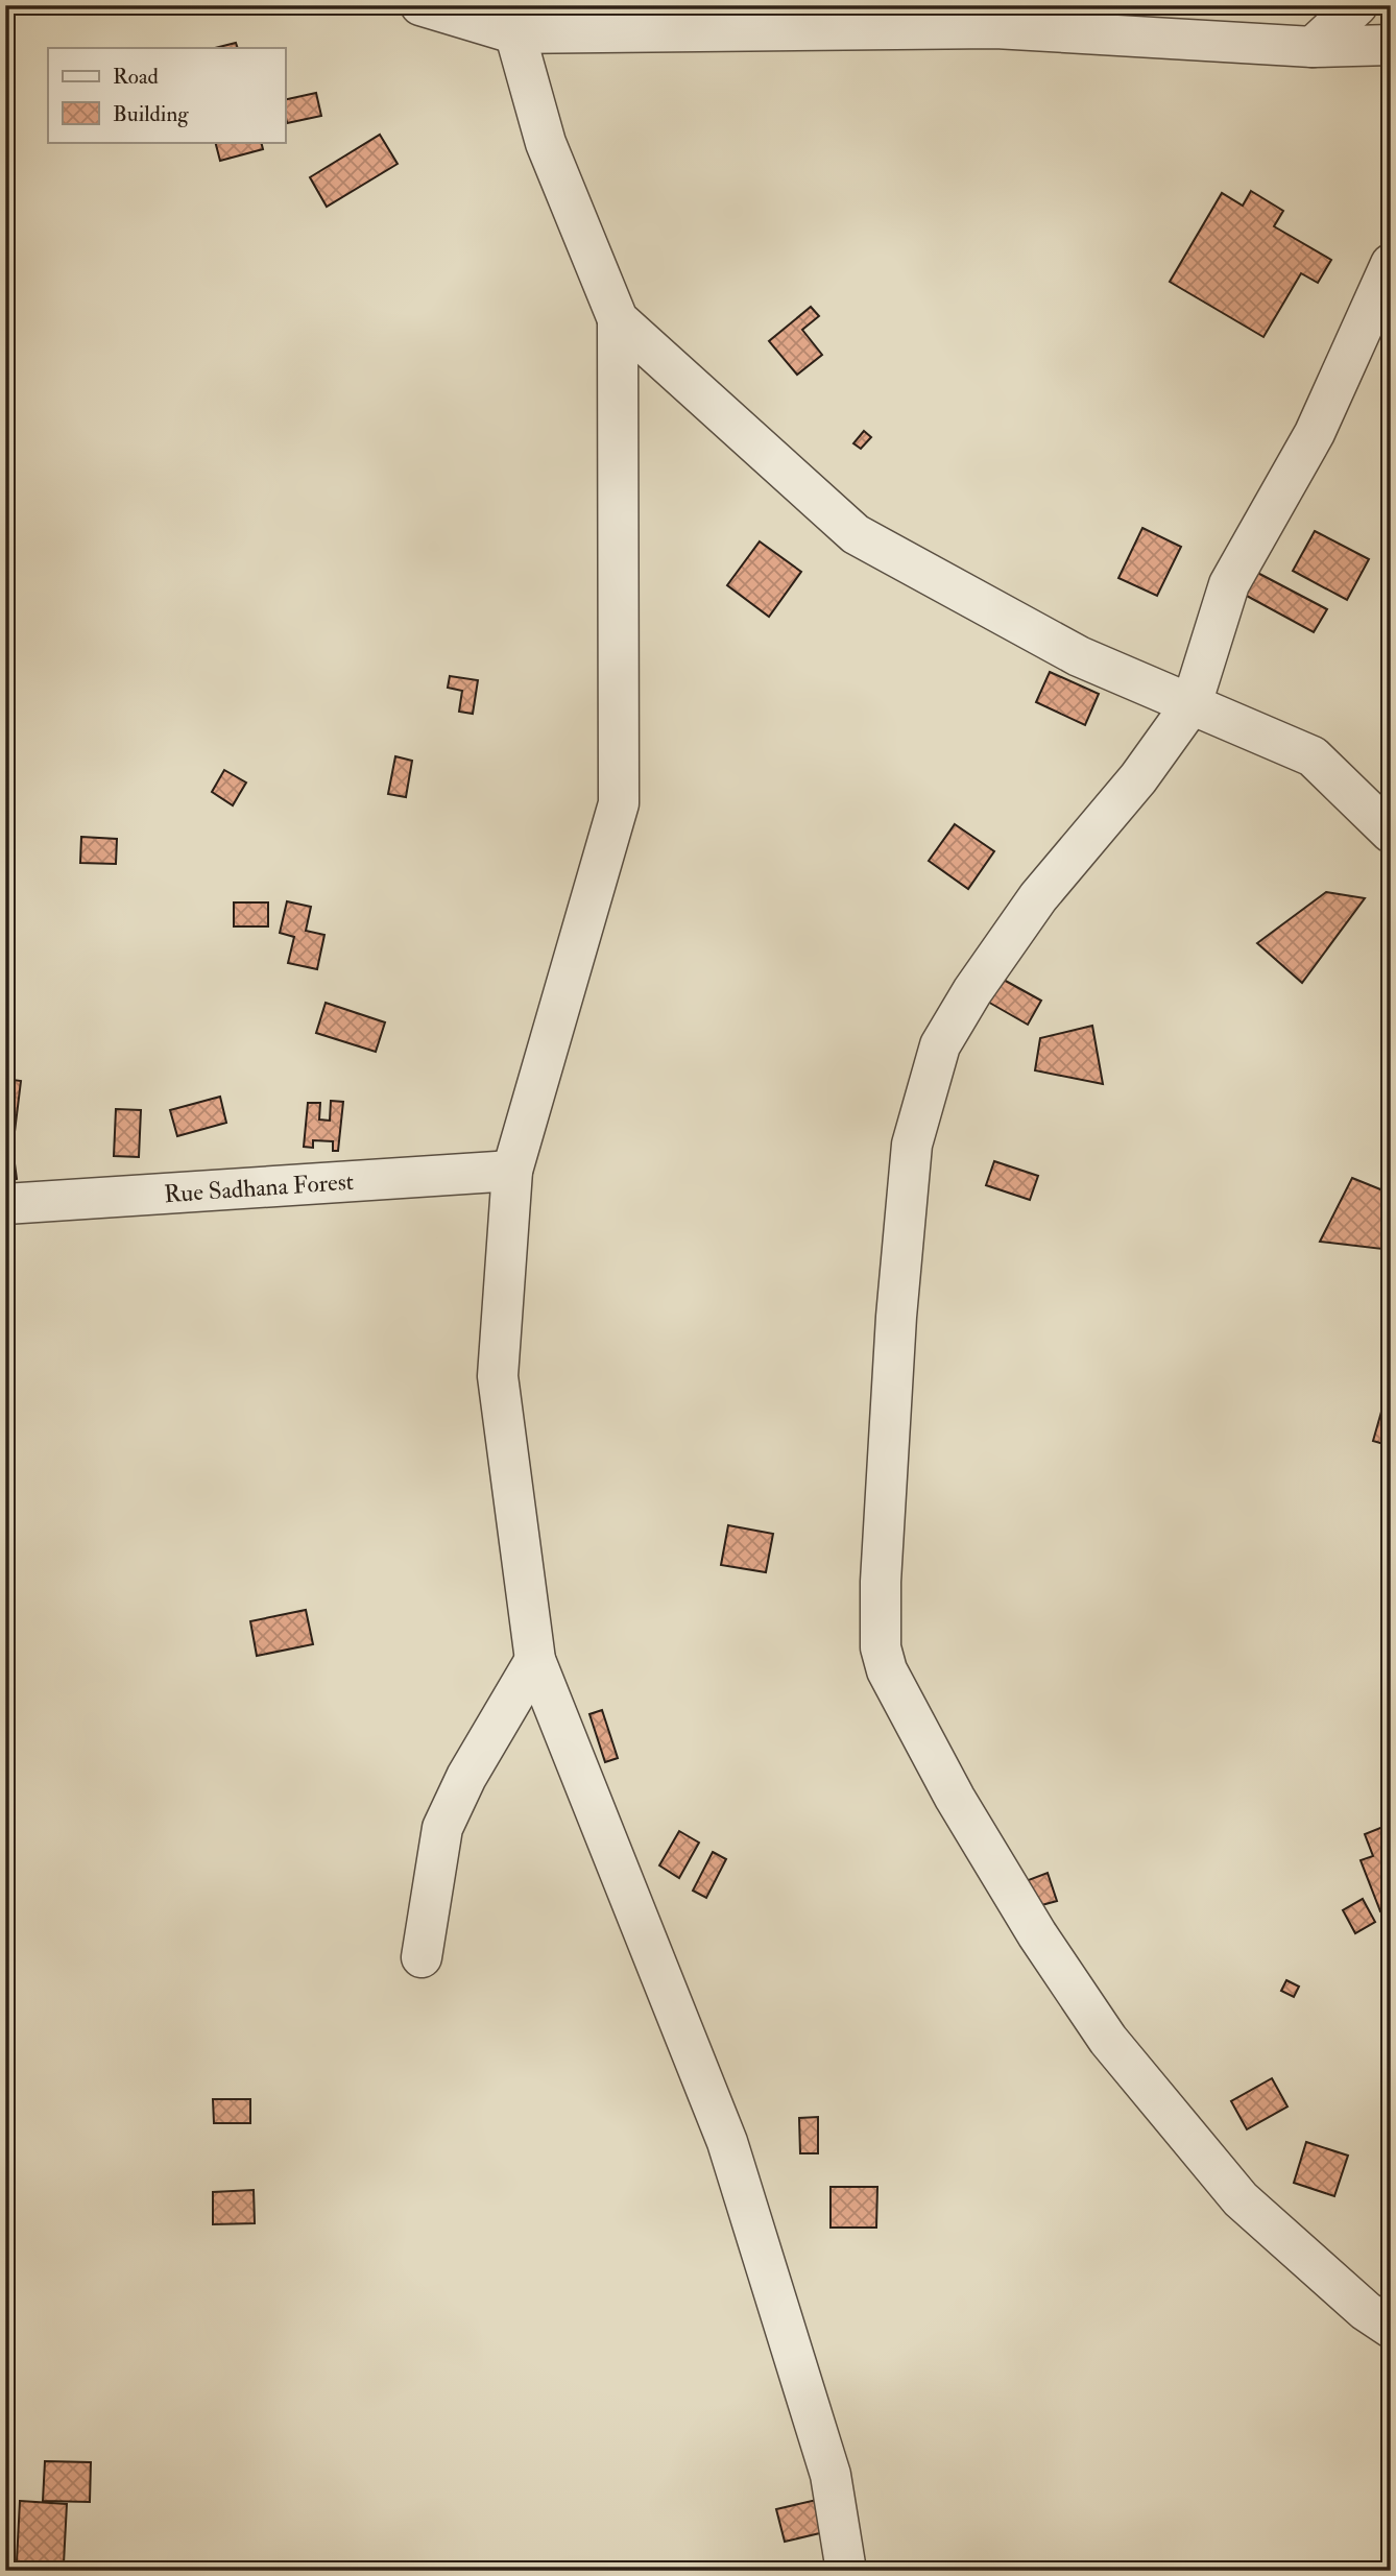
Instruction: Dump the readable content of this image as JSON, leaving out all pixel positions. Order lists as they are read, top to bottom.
{
  "streets": {
    "street": ["Rue Sadhana Forest"]
  },
  "legend": ["Road", "Building"]
}
